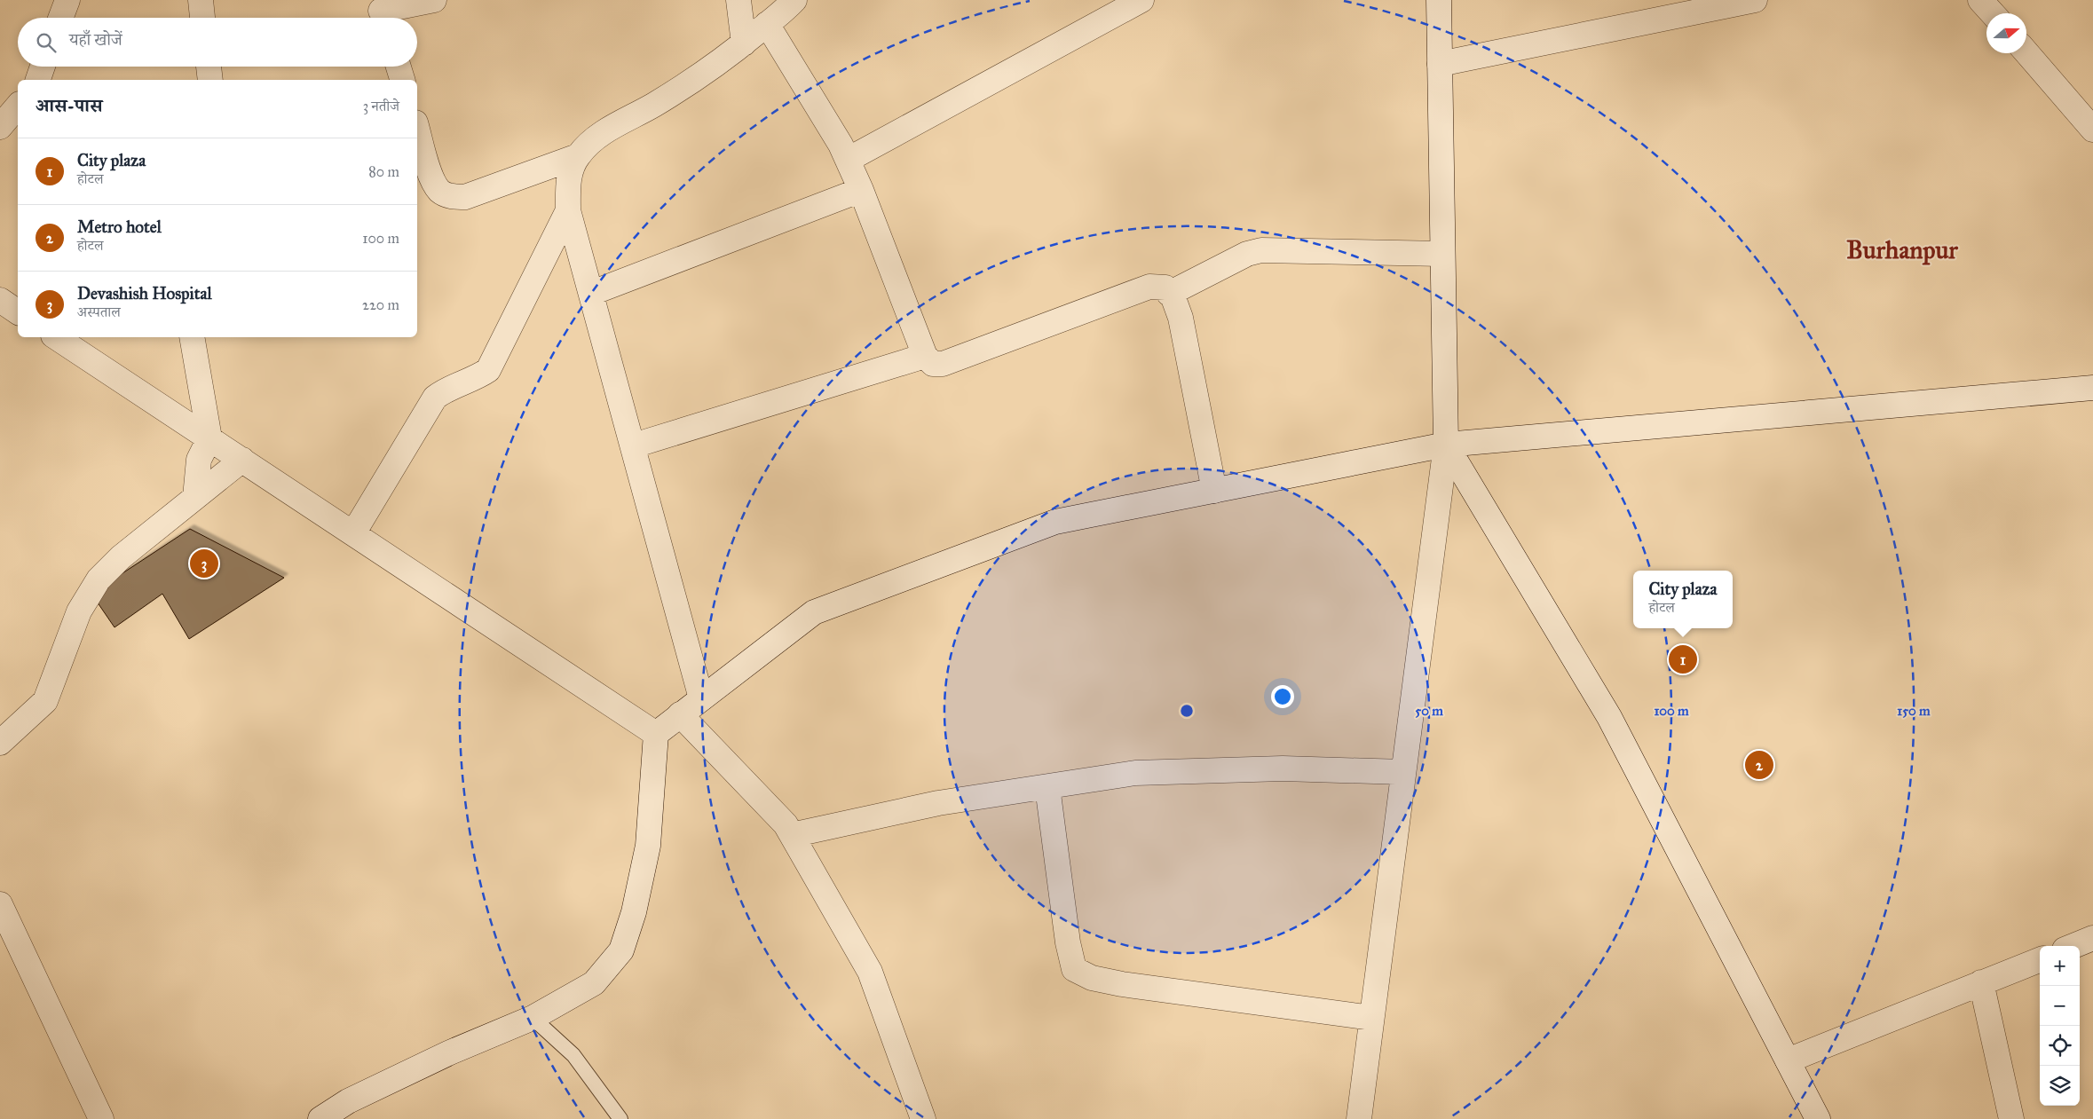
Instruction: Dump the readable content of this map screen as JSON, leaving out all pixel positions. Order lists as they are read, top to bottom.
{
  "districts": ["Burhanpur"],
  "north": "right",
  "page": {
    "search": "यहाँ खोजें",
    "heading": ["आस-पास", "3 नतीजे"],
    "list": [
      {
        "mark": "1",
        "name": "City plaza",
        "note": "होटल",
        "value": "80 m"
      },
      {
        "mark": "2",
        "name": "Metro hotel",
        "note": "होटल",
        "value": "100 m"
      },
      {
        "mark": "3",
        "name": "Devashish Hospital",
        "note": "अस्पताल",
        "value": "220 m"
      }
    ],
    "pins": ["3", "1", "2"],
    "popup": ["City plaza", "होटल"],
    "map_buttons": ["+", "−"]
  },
  "rings": ["50 m", "100 m", "150 m"]
}
